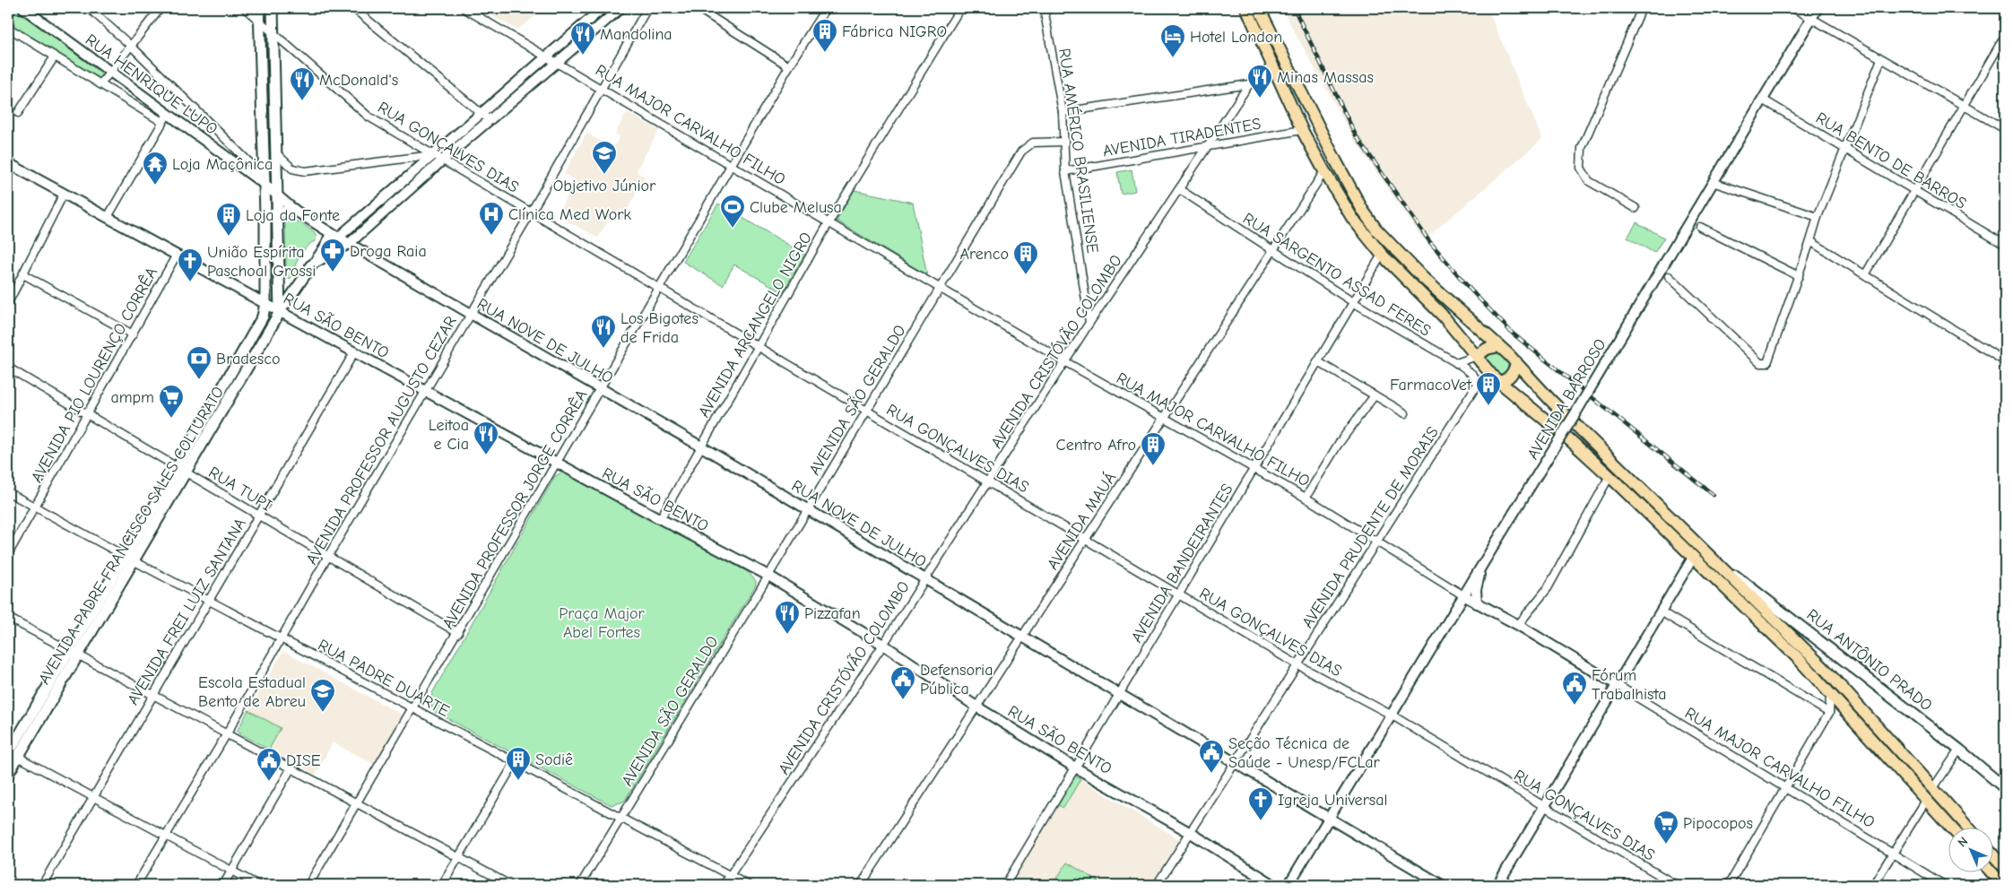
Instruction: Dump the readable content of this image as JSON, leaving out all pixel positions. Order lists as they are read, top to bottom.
{
  "streets": {
    "main road": ["AVENIDA PADRE FRANCISCO SALES COLTURATO", "RUA ANTÔNIO PRADO"],
    "street": [
      "RUA HENRIQUE LUPO",
      "RUA MAJOR CARVALHO FILHO",
      "AVENIDA TIRADENTES",
      "RUA GONÇALVES DIAS",
      "RUA AMÉRICO BRASILIENSE",
      "RUA BENTO DE BARROS",
      "RUA SARGENTO ASSAD FERES",
      "AVENIDA ARCANGELO NIGRO",
      "RUA SÃO BENTO",
      "RUA NOVE DE JULHO",
      "AVENIDA CRISTÓVÃO COLOMBO",
      "AVENIDA PIO LOURENÇO CORRÊA",
      "AVENIDA BARROSO",
      "AVENIDA SÃO GERALDO",
      "AVENIDA PROFESSOR AUGUSTO CEZAR",
      "RUA TUPI",
      "AVENIDA PROFESSOR JORGE CORRÊA",
      "AVENIDA MAUÁ",
      "AVENIDA PRUDENTE DE MORAIS",
      "AVENIDA BANDEIRANTES",
      "AVENIDA FREI LUIZ SANTANA",
      "RUA PADRE DUARTE"
    ]
  },
  "crossings": [
    ["RUA HENRIQUE LUPO", "RUA NOVE DE JULHO"],
    ["RUA HENRIQUE LUPO", "AVENIDA PADRE FRANCISCO SALES COLTURATO"],
    ["RUA MAJOR CARVALHO FILHO", "AVENIDA ARCANGELO NIGRO"],
    ["RUA MAJOR CARVALHO FILHO", "AVENIDA CRISTÓVÃO COLOMBO"],
    ["RUA MAJOR CARVALHO FILHO", "AVENIDA BARROSO"],
    ["RUA MAJOR CARVALHO FILHO", "AVENIDA SÃO GERALDO"],
    ["RUA MAJOR CARVALHO FILHO", "AVENIDA PROFESSOR AUGUSTO CEZAR"],
    ["RUA MAJOR CARVALHO FILHO", "AVENIDA PROFESSOR JORGE CORRÊA"],
    ["RUA MAJOR CARVALHO FILHO", "AVENIDA MAUÁ"],
    ["RUA MAJOR CARVALHO FILHO", "AVENIDA PRUDENTE DE MORAIS"],
    ["RUA MAJOR CARVALHO FILHO", "AVENIDA BANDEIRANTES"],
    ["AVENIDA TIRADENTES", "RUA AMÉRICO BRASILIENSE"],
    ["AVENIDA TIRADENTES", "AVENIDA CRISTÓVÃO COLOMBO"],
    ["RUA GONÇALVES DIAS", "AVENIDA ARCANGELO NIGRO"],
    ["RUA GONÇALVES DIAS", "AVENIDA CRISTÓVÃO COLOMBO"],
    ["RUA GONÇALVES DIAS", "AVENIDA BARROSO"],
    ["RUA GONÇALVES DIAS", "AVENIDA SÃO GERALDO"],
    ["RUA GONÇALVES DIAS", "AVENIDA PROFESSOR AUGUSTO CEZAR"],
    ["RUA GONÇALVES DIAS", "AVENIDA PROFESSOR JORGE CORRÊA"],
    ["RUA GONÇALVES DIAS", "AVENIDA MAUÁ"],
    ["RUA GONÇALVES DIAS", "AVENIDA PRUDENTE DE MORAIS"],
    ["RUA GONÇALVES DIAS", "AVENIDA PADRE FRANCISCO SALES COLTURATO"],
    ["RUA GONÇALVES DIAS", "AVENIDA BANDEIRANTES"],
    ["RUA AMÉRICO BRASILIENSE", "AVENIDA CRISTÓVÃO COLOMBO"],
    ["RUA AMÉRICO BRASILIENSE", "AVENIDA SÃO GERALDO"],
    ["RUA BENTO DE BARROS", "AVENIDA BARROSO"],
    ["RUA SARGENTO ASSAD FERES", "AVENIDA CRISTÓVÃO COLOMBO"],
    ["RUA SARGENTO ASSAD FERES", "AVENIDA MAUÁ"],
    ["RUA SARGENTO ASSAD FERES", "AVENIDA PRUDENTE DE MORAIS"],
    ["RUA SARGENTO ASSAD FERES", "AVENIDA BANDEIRANTES"],
    ["AVENIDA ARCANGELO NIGRO", "RUA SÃO BENTO"],
    ["AVENIDA ARCANGELO NIGRO", "RUA NOVE DE JULHO"],
    ["RUA SÃO BENTO", "AVENIDA CRISTÓVÃO COLOMBO"],
    ["RUA SÃO BENTO", "AVENIDA PIO LOURENÇO CORRÊA"],
    ["RUA SÃO BENTO", "AVENIDA SÃO GERALDO"],
    ["RUA SÃO BENTO", "AVENIDA PROFESSOR AUGUSTO CEZAR"],
    ["RUA SÃO BENTO", "AVENIDA PROFESSOR JORGE CORRÊA"],
    ["RUA SÃO BENTO", "AVENIDA MAUÁ"],
    ["RUA SÃO BENTO", "AVENIDA PRUDENTE DE MORAIS"],
    ["RUA SÃO BENTO", "AVENIDA PADRE FRANCISCO SALES COLTURATO"],
    ["RUA SÃO BENTO", "AVENIDA BANDEIRANTES"],
    ["RUA SÃO BENTO", "AVENIDA FREI LUIZ SANTANA"],
    ["RUA NOVE DE JULHO", "AVENIDA CRISTÓVÃO COLOMBO"],
    ["RUA NOVE DE JULHO", "AVENIDA BARROSO"],
    ["RUA NOVE DE JULHO", "AVENIDA SÃO GERALDO"],
    ["RUA NOVE DE JULHO", "AVENIDA PROFESSOR AUGUSTO CEZAR"],
    ["RUA NOVE DE JULHO", "AVENIDA PROFESSOR JORGE CORRÊA"],
    ["RUA NOVE DE JULHO", "AVENIDA MAUÁ"],
    ["RUA NOVE DE JULHO", "AVENIDA PRUDENTE DE MORAIS"],
    ["RUA NOVE DE JULHO", "AVENIDA PADRE FRANCISCO SALES COLTURATO"],
    ["RUA NOVE DE JULHO", "AVENIDA BANDEIRANTES"],
    ["AVENIDA CRISTÓVÃO COLOMBO", "RUA PADRE DUARTE"],
    ["AVENIDA PIO LOURENÇO CORRÊA", "RUA TUPI"],
    ["AVENIDA PIO LOURENÇO CORRÊA", "RUA PADRE DUARTE"],
    ["AVENIDA SÃO GERALDO", "RUA PADRE DUARTE"],
    ["AVENIDA PROFESSOR AUGUSTO CEZAR", "RUA TUPI"],
    ["AVENIDA PROFESSOR AUGUSTO CEZAR", "RUA PADRE DUARTE"],
    ["RUA TUPI", "AVENIDA PROFESSOR JORGE CORRÊA"],
    ["RUA TUPI", "AVENIDA PADRE FRANCISCO SALES COLTURATO"],
    ["RUA TUPI", "AVENIDA FREI LUIZ SANTANA"],
    ["AVENIDA PROFESSOR JORGE CORRÊA", "RUA PADRE DUARTE"],
    ["AVENIDA PADRE FRANCISCO SALES COLTURATO", "RUA PADRE DUARTE"],
    ["AVENIDA FREI LUIZ SANTANA", "RUA PADRE DUARTE"]
  ],
  "parks": ["Praça Major Abel Fortes"],
  "places": {
    "building": [
      "Fábrica NIGRO",
      "Loja da Fonte",
      "Arenco",
      "FarmacoVet",
      "Centro Afro",
      "Sodiê"
    ],
    "restaurant": [
      "Mandolina",
      "Minas Massas",
      "McDonald's",
      "Los Bigotes de Frida",
      "Leitoa e Cia",
      "Pizzafan"
    ],
    "hotel": ["Hotel London"],
    "school or university": ["Objetivo Júnior", "Escola Estadual Bento de Abreu"],
    "temple": ["Loja Maçônica"],
    "sports": ["Clube Melusa"],
    "hospital": ["Clínica Med Work"],
    "pharmacy": ["Droga Raia"],
    "church": ["União Espírita Paschoal Grossi", "Igreja Universal"],
    "bank": ["Bradesco"],
    "supermarket": ["ampm", "Pipocopos"],
    "public building": [
      "Defensoria Pública",
      "Fórum Trabalhista",
      "Seção Técnica de Saúde - Unesp/FCLar",
      "DISE"
    ]
  },
  "north": "top left"
}
